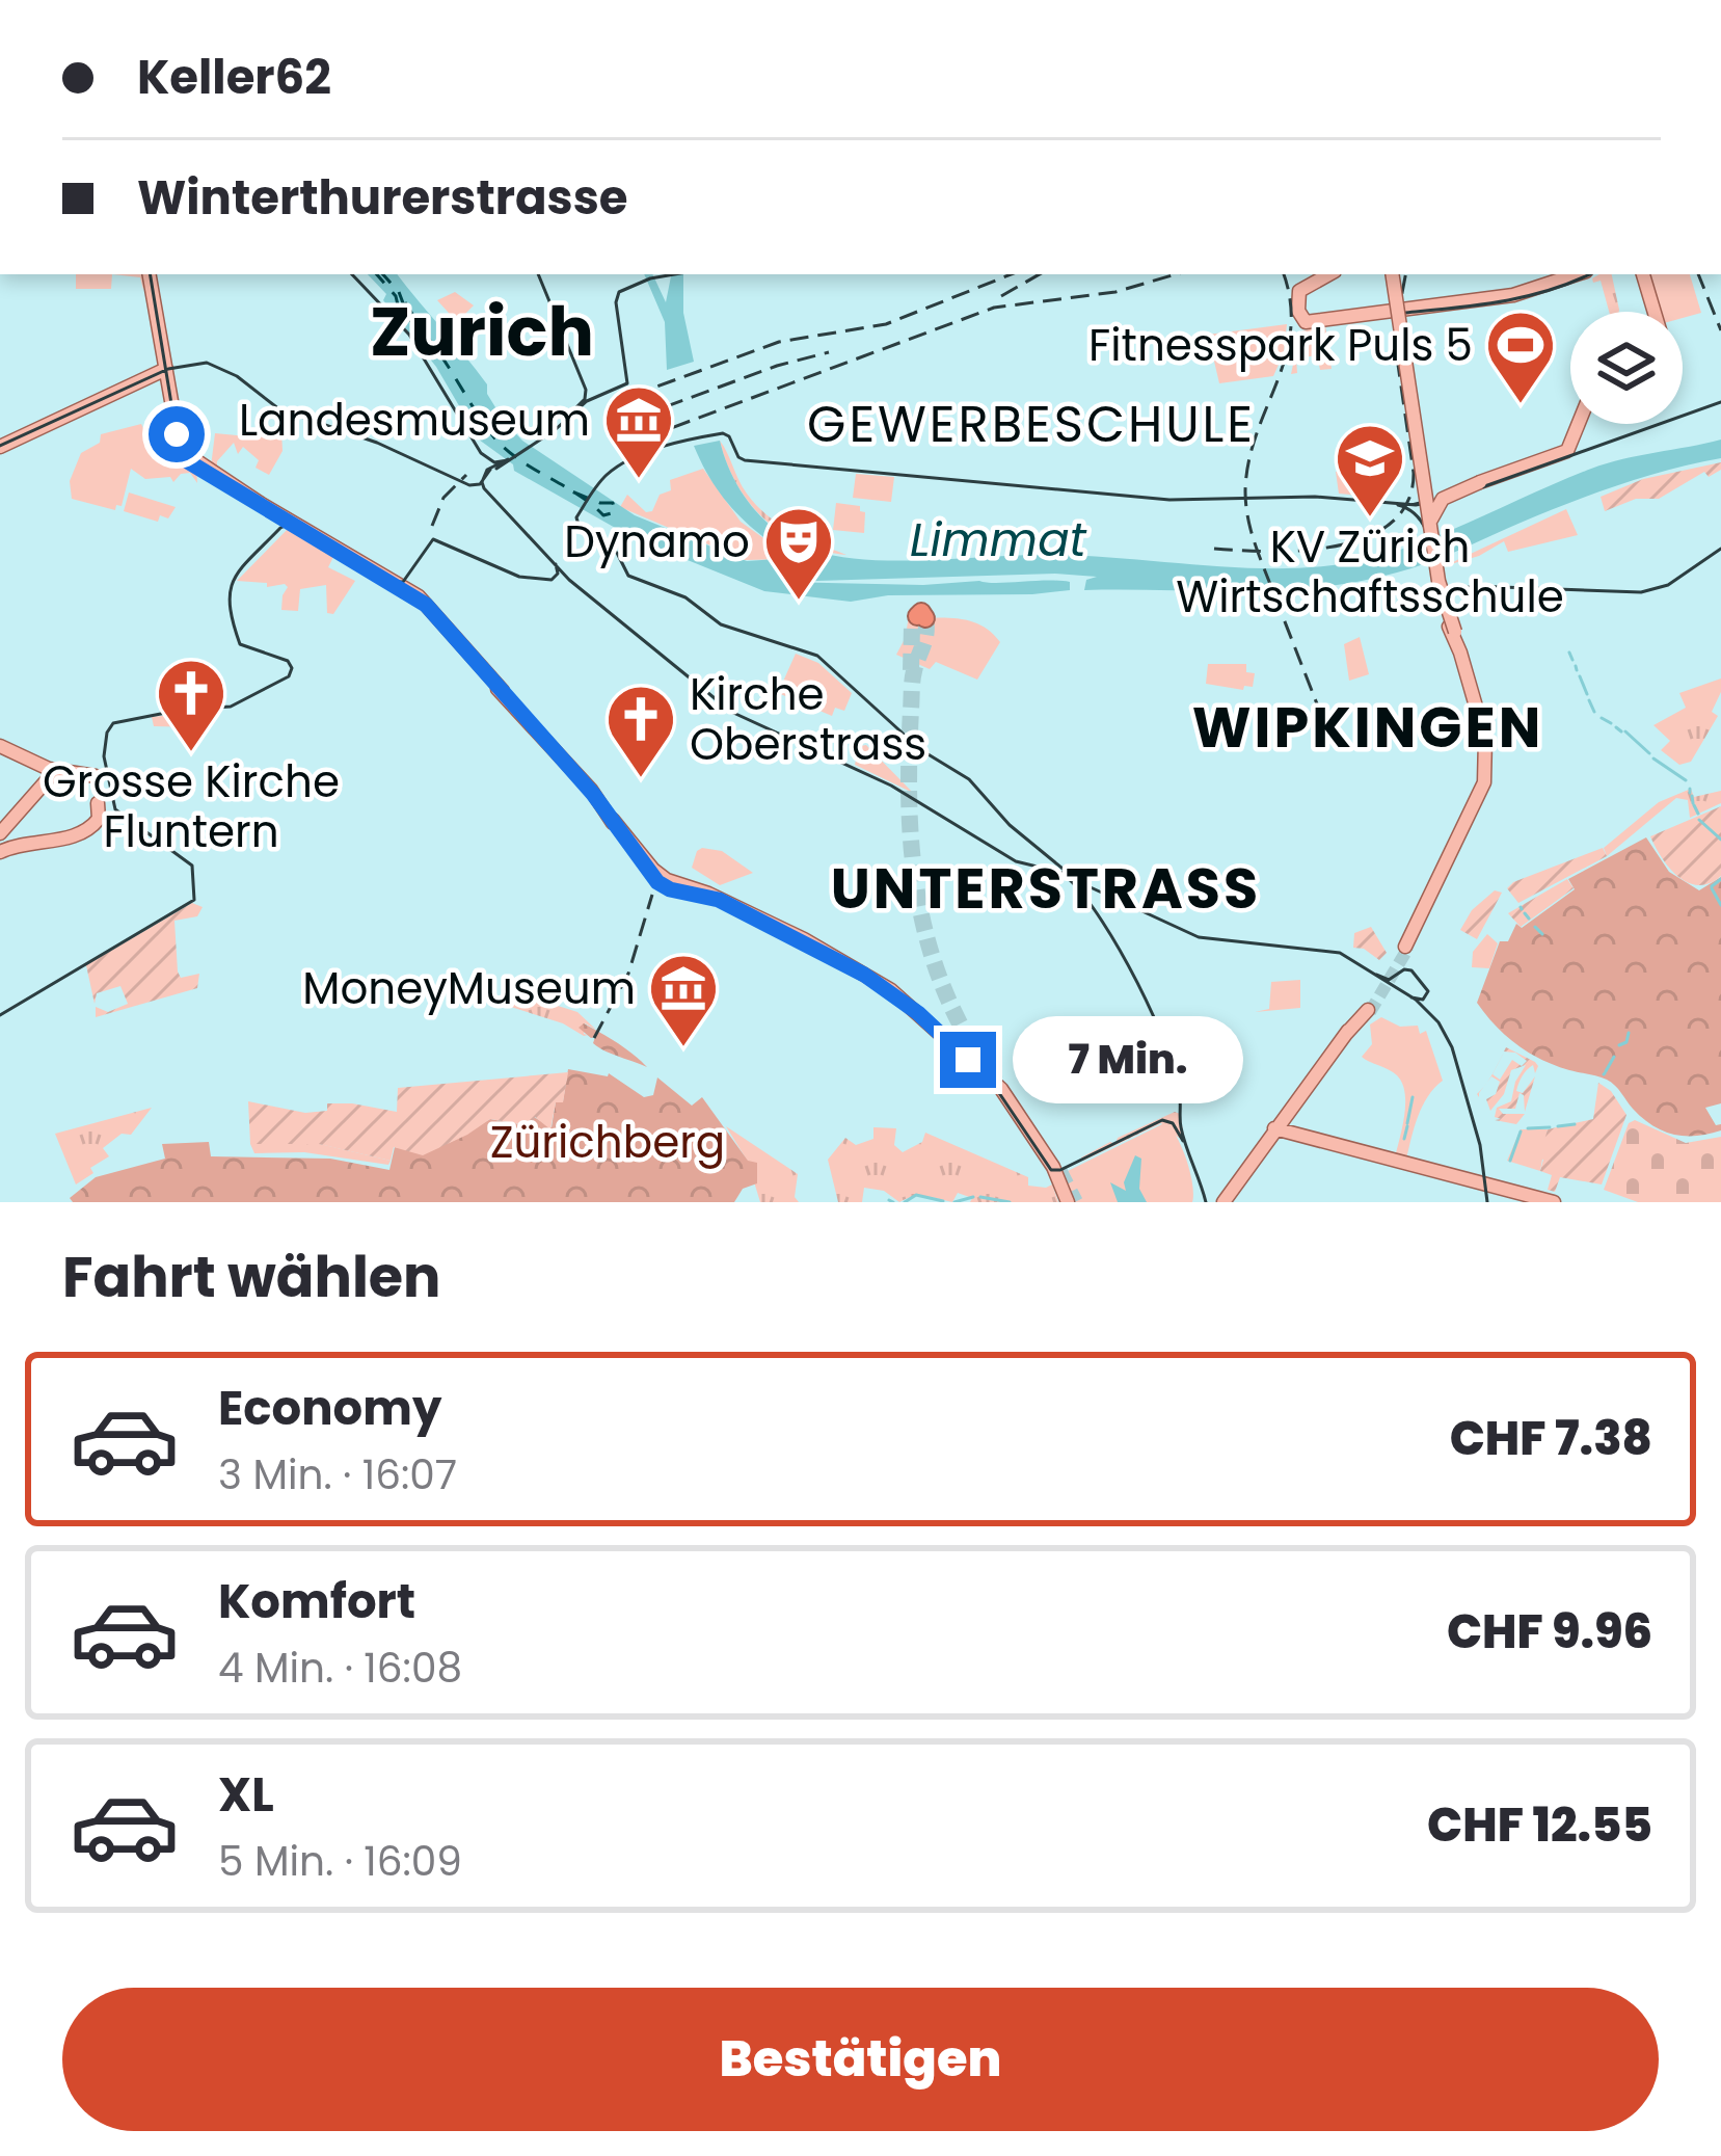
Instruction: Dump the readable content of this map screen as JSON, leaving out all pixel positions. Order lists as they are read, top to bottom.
{
  "districts": [
    "Zurich",
    "GEWERBESCHULE",
    "WIPKINGEN",
    "UNTERSTRASS"
  ],
  "water": ["Limmat"],
  "parks": ["Zürichberg"],
  "places": {
    "sports": ["Fitnesspark Puls 5"],
    "museum": ["Landesmuseum", "MoneyMuseum"],
    "school or university": ["KV Zürich Wirtschaftsschule"],
    "theatre": ["Dynamo"],
    "church": ["Grosse Kirche Fluntern", "Kirche Oberstrass"]
  },
  "page": {
    "banner": ["Keller62", "Winterthurerstrasse"],
    "bubble": "7 Min.",
    "heading": "Fahrt wählen",
    "list": [
      {
        "name": "Economy",
        "note": "3 Min. · 16:07",
        "value": "CHF 7.38"
      },
      {
        "name": "Komfort",
        "note": "4 Min. · 16:08",
        "value": "CHF 9.96"
      },
      {
        "name": "XL",
        "note": "5 Min. · 16:09",
        "value": "CHF 12.55"
      }
    ],
    "buttons": "Bestätigen"
  }
}
